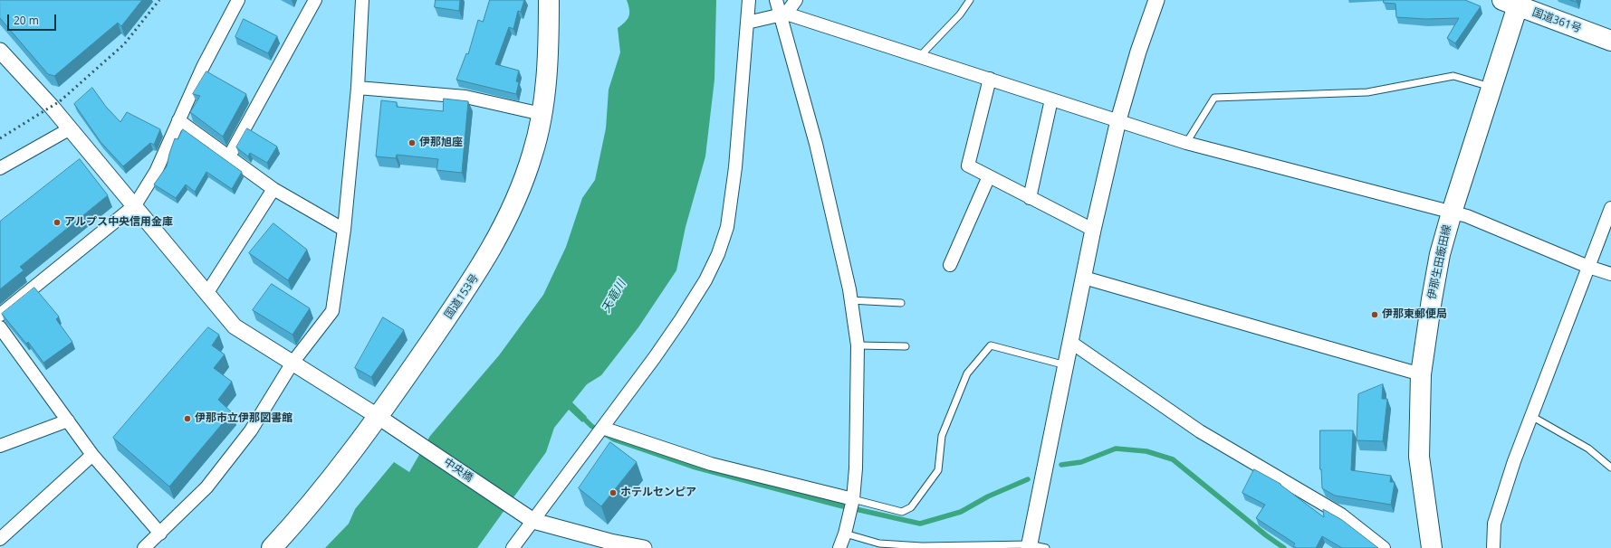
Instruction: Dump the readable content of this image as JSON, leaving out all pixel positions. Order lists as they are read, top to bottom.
{
  "streets": {
    "main road": ["国道361号", "伊那生田飯田線", "国道153号"],
    "street": ["中央橋"]
  },
  "crossings": [
    ["国道361号", "伊那生田飯田線"],
    ["国道153号", "中央橋"]
  ],
  "water": ["天竜川"],
  "places": [
    "伊那旭座",
    "アルプス中央信用金庫",
    "伊那東郵便局",
    "伊那市立伊那図書館",
    "ホテルセンピア"
  ],
  "scale_bar": "20 m"
}
